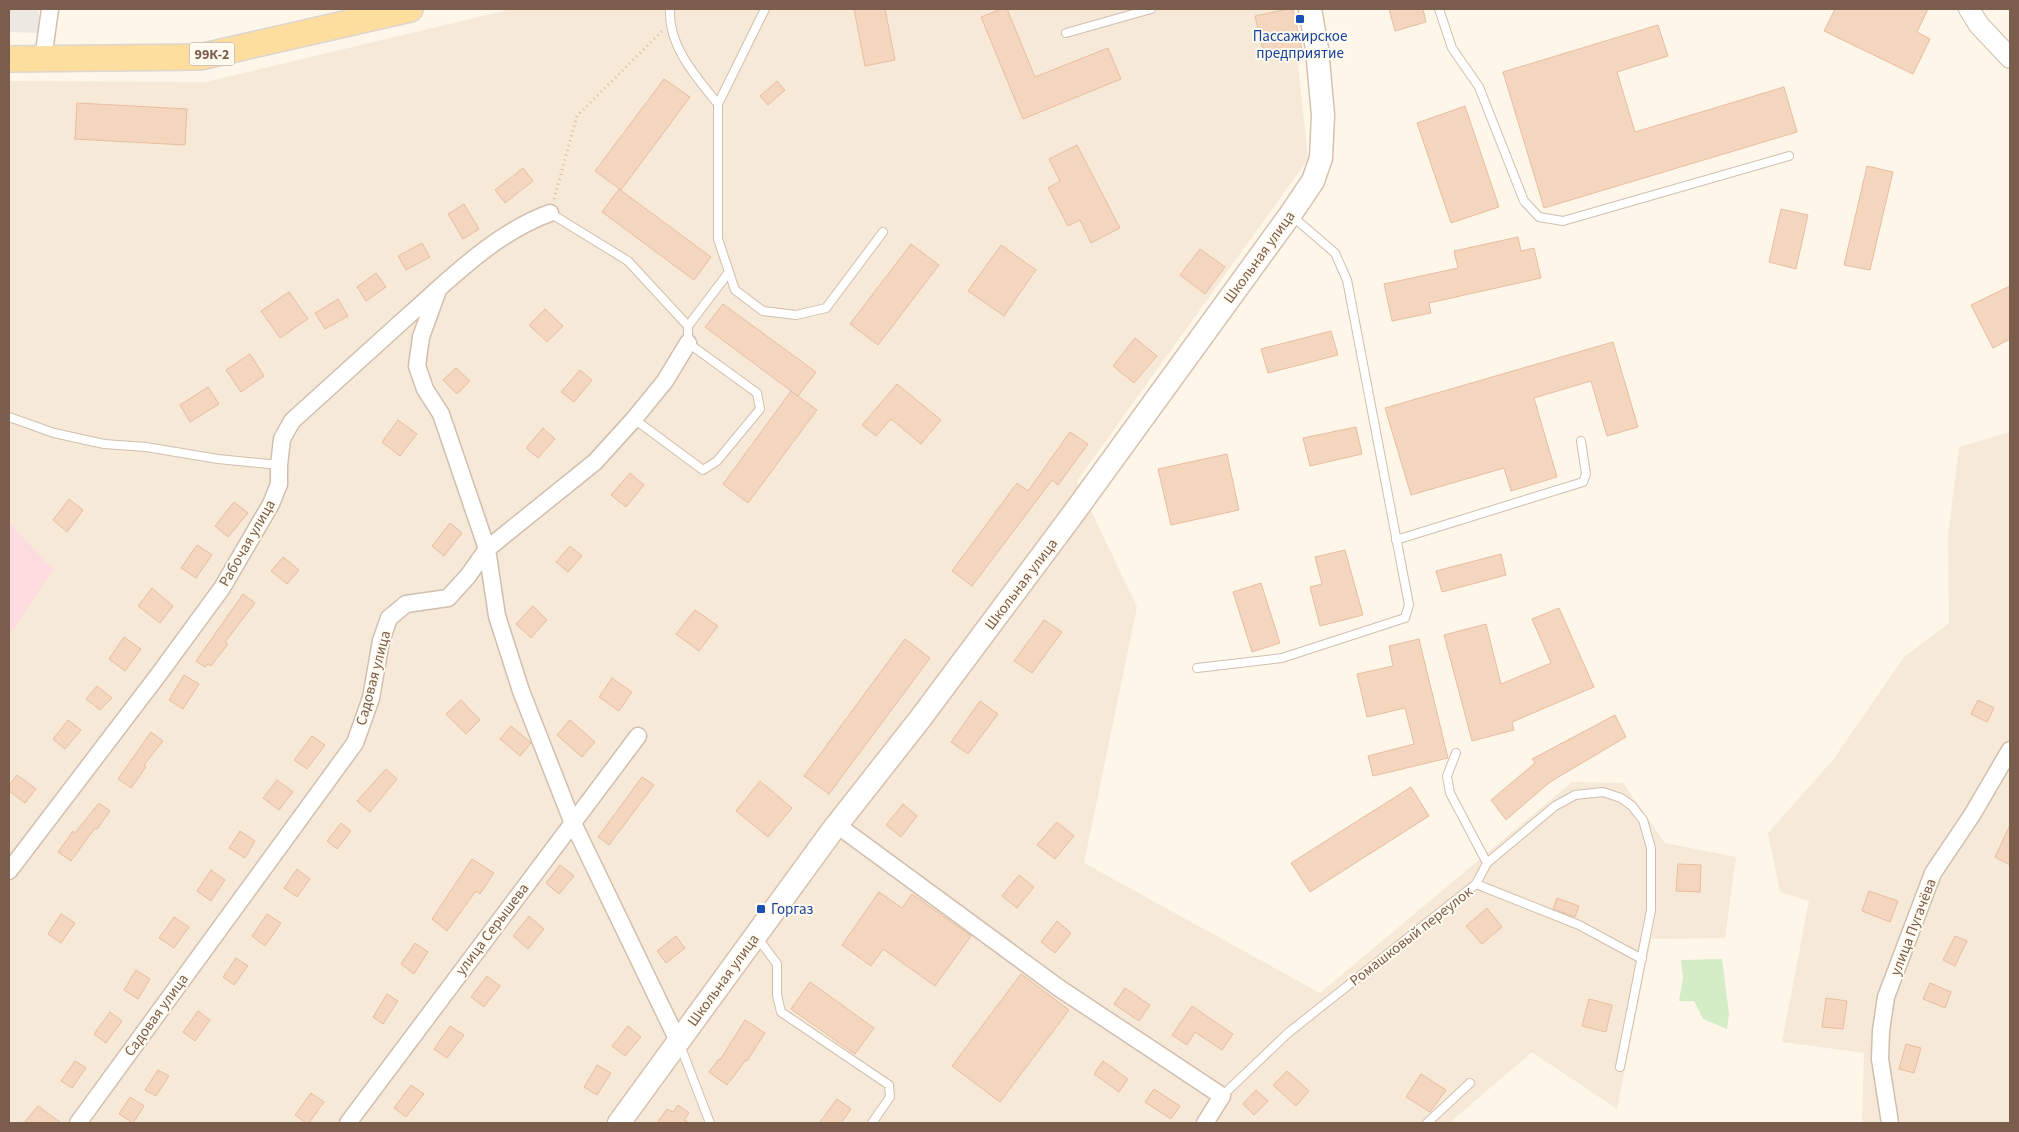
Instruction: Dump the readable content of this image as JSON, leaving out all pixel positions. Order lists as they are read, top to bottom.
{
  "streets": {
    "main road": ["99К-2", "Школьная улица"],
    "street": [
      "Рабочая улица",
      "Садовая улица",
      "улица Пугачёва",
      "улица Серышева"
    ],
    "lane": ["Ромашковый переулок"]
  },
  "places": {
    "transit": ["Пассажирское предприятие", "Горгаз"]
  }
}
